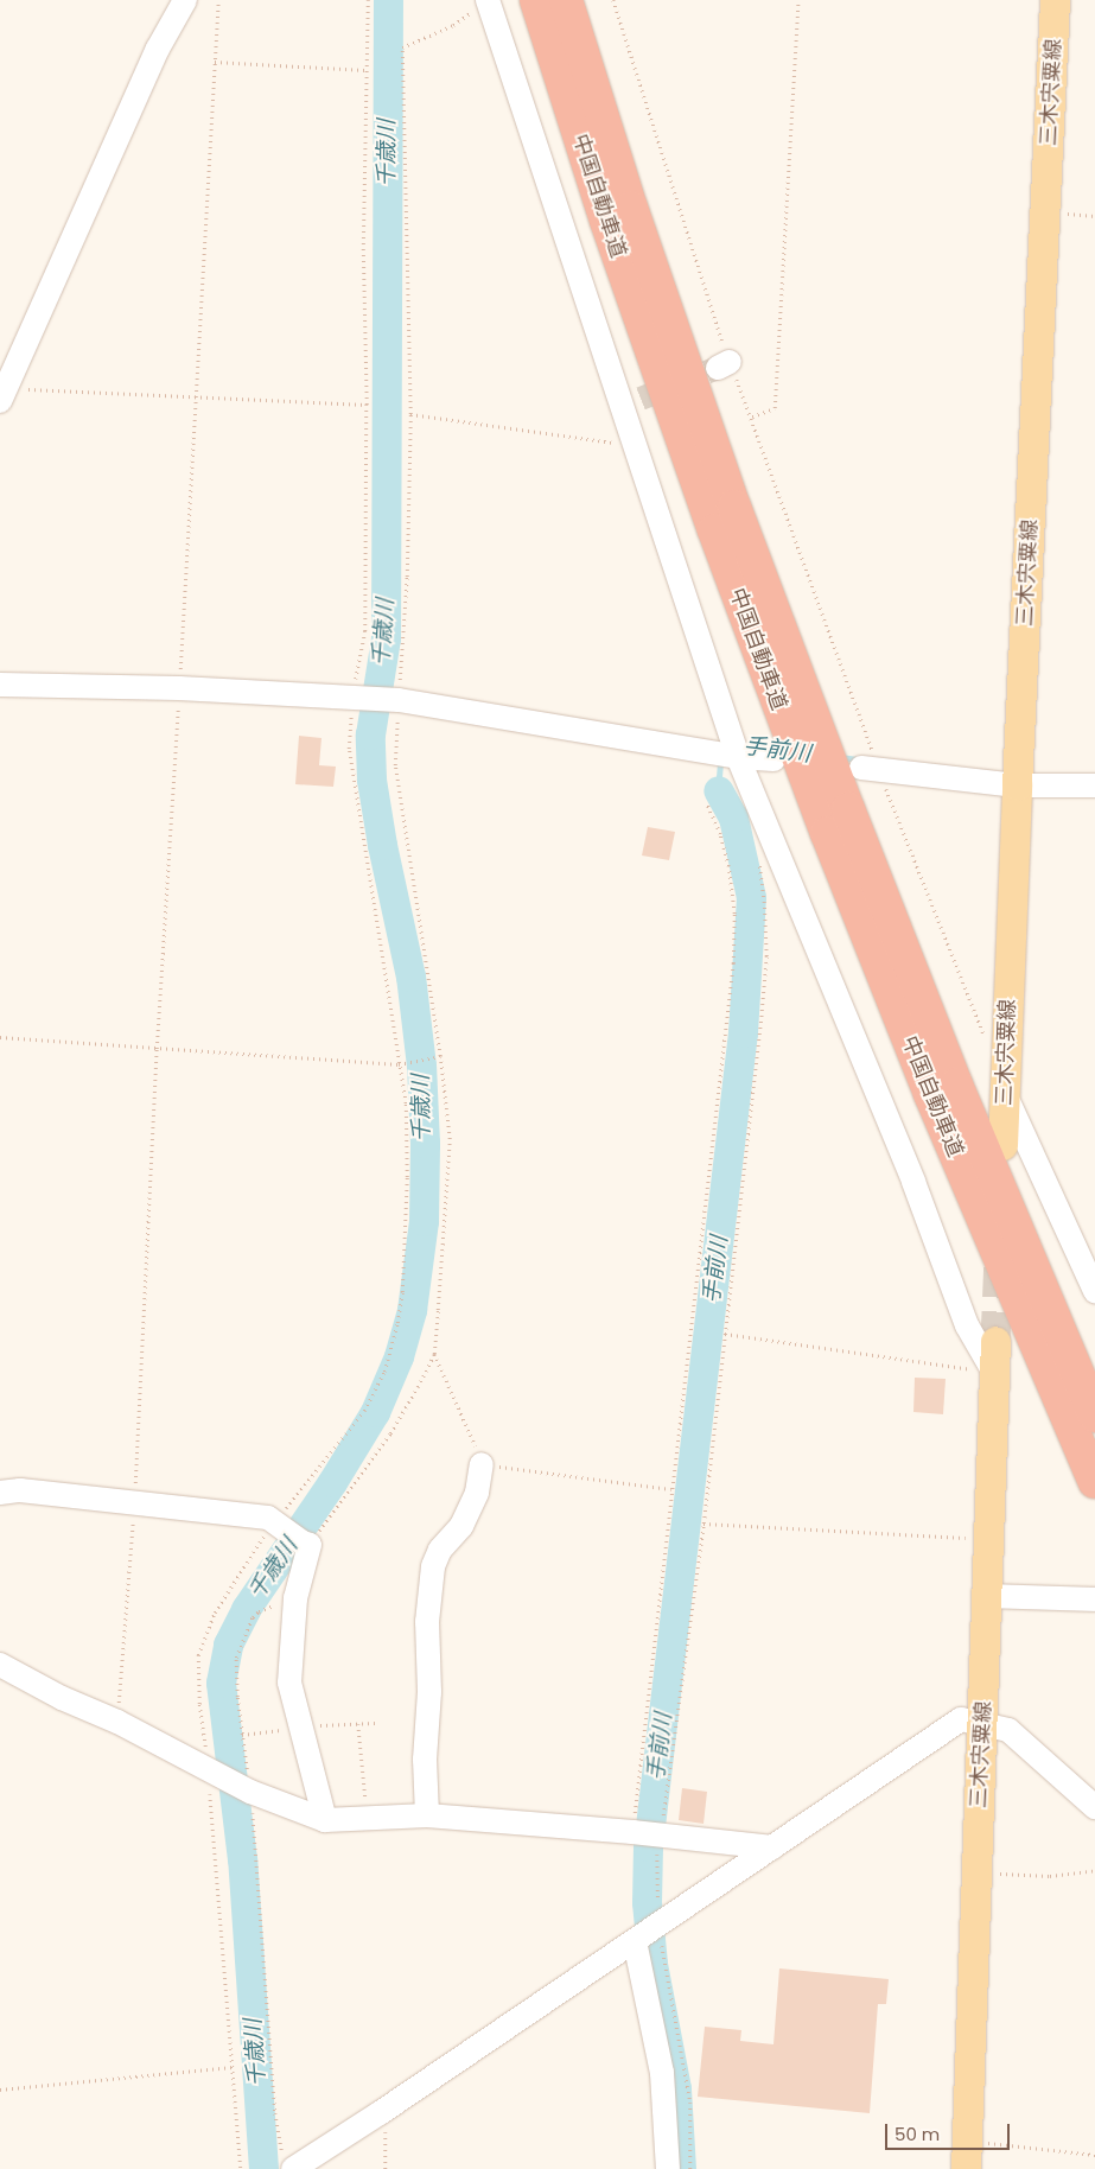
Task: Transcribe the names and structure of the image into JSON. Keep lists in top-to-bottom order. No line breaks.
{"streets":{"highway":["中国自動車道"],"main road":["三木宍粟線"]},"water":["千歳川","手前川"],"scale_bar":"50 m"}
